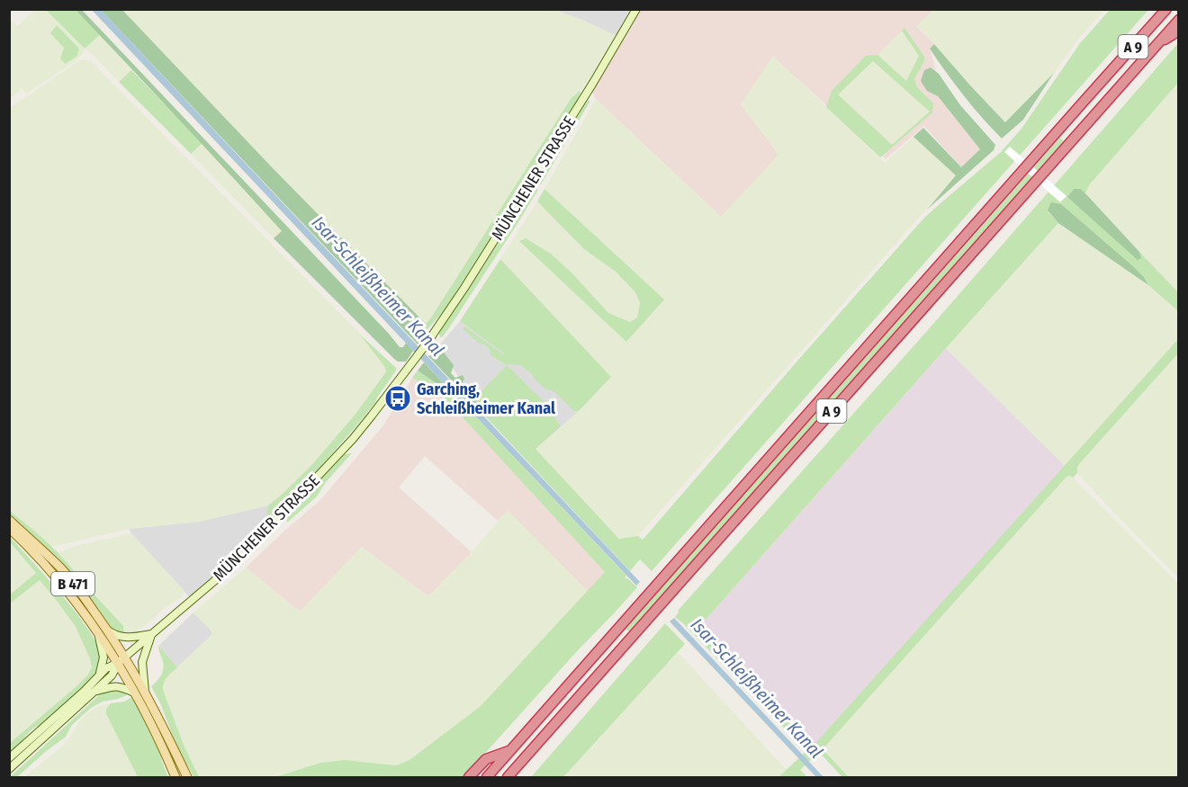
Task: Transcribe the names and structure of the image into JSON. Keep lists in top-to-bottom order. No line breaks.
{"streets":{"highway":["A 9"],"main road":["MÜNCHENER STRASSE","B 471"]},"crossings":[["MÜNCHENER STRASSE","B 471"]],"water":["Isar-Schleißheimer Kanal"],"places":{"bus stop":["Garching, Schleißheimer Kanal"]}}
